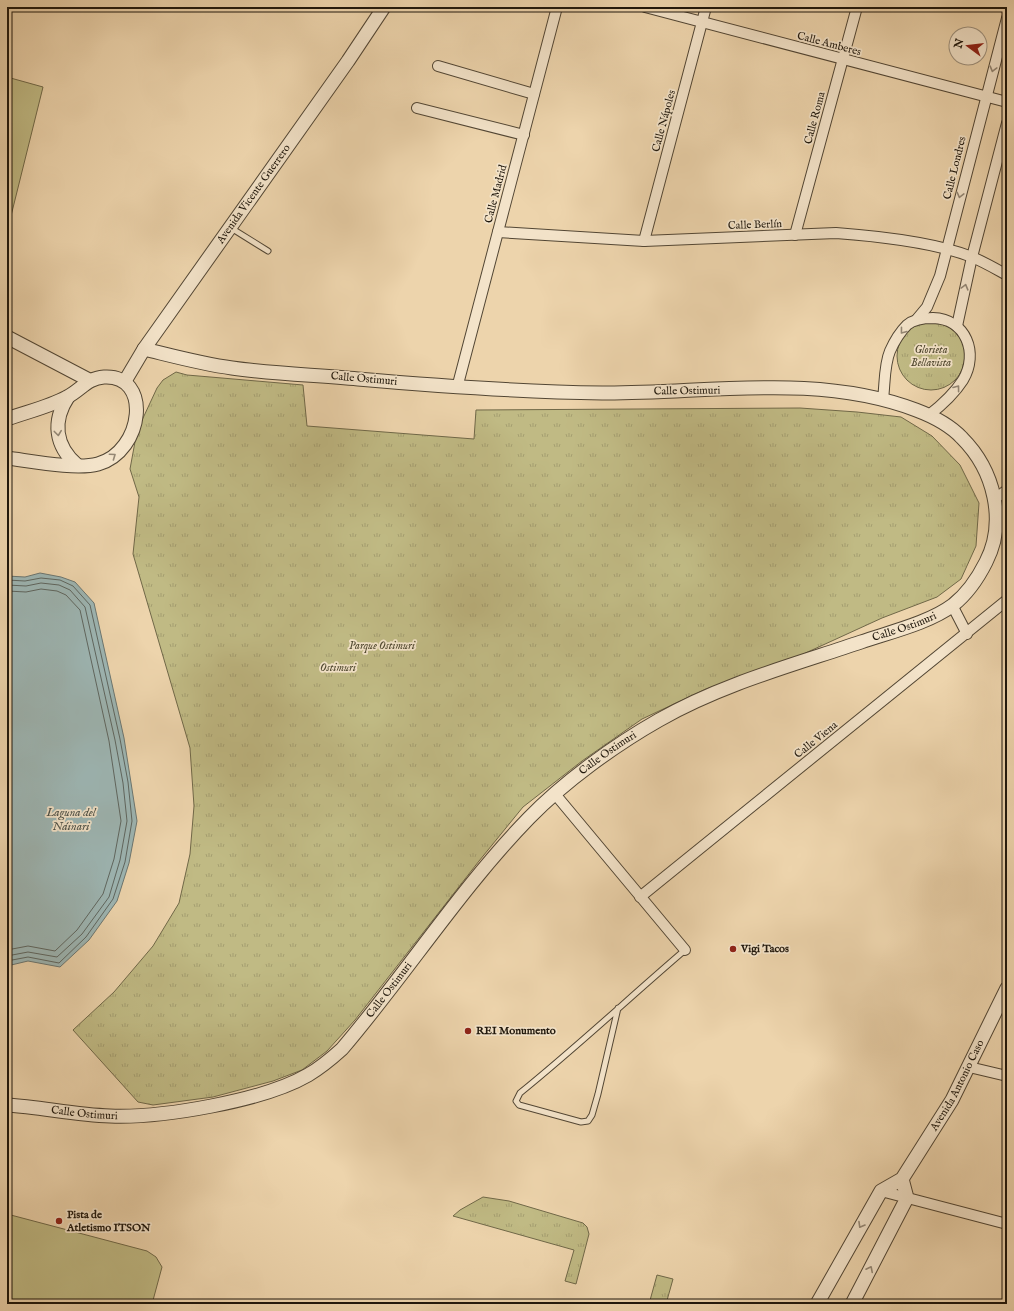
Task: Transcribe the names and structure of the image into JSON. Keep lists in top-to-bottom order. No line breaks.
{"streets":{"street":["Calle Amberes","Calle Roma","Calle Nápoles","Calle Londres","Avenida Vicente Guerrero","Calle Madrid","Calle Berlín","Calle Ostimuri","Calle Viena","Avenida Antonio Caso"]},"crossings":[["Calle Amberes","Calle Roma"],["Calle Amberes","Calle Nápoles"],["Calle Amberes","Calle Londres"],["Calle Roma","Calle Berlín"],["Calle Nápoles","Calle Berlín"],["Calle Londres","Calle Berlín"],["Calle Londres","Calle Ostimuri"],["Avenida Vicente Guerrero","Calle Ostimuri"],["Calle Madrid","Calle Berlín"],["Calle Madrid","Calle Ostimuri"]],"water":["Laguna del Náinari"],"parks":["Glorieta Bellavista","Parque Ostimuri","Ostimuri"],"places":["Vigi Tacos","REI Monumento","Pista de Atletismo ITSON"],"north":"left"}
